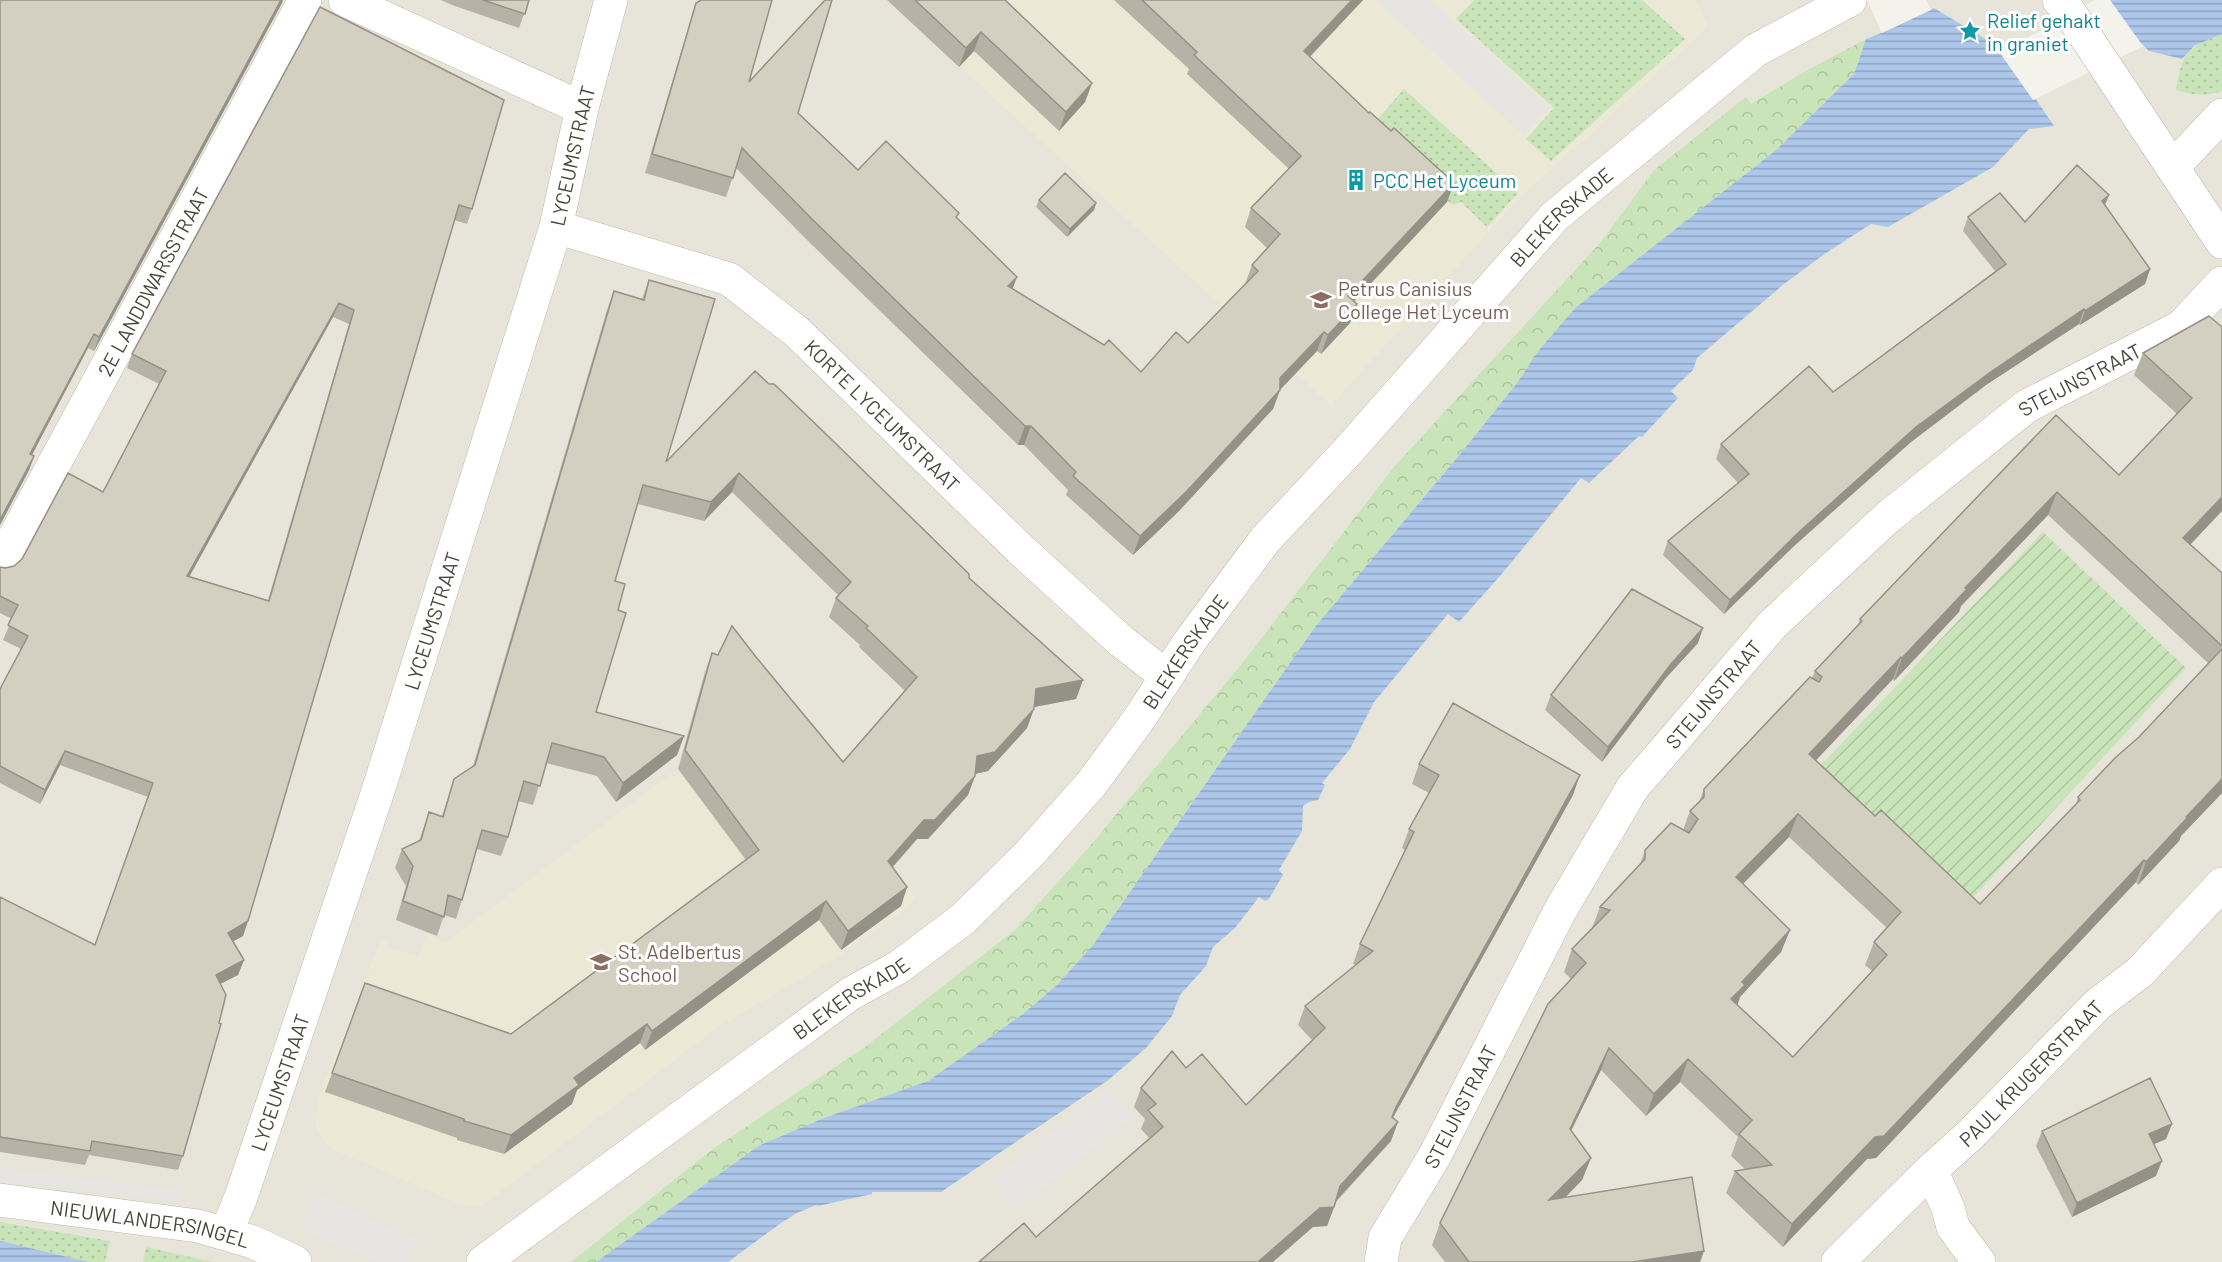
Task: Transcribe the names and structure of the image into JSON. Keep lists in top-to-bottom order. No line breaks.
{"streets":{"street":["LYCEUMSTRAAT","BLEKERSKADE","2E LANDDWARSSTRAAT","STEIJNSTRAAT","KORTE LYCEUMSTRAAT","PAUL KRUGERSTRAAT","NIEUWLANDERSINGEL"]},"crossings":[["LYCEUMSTRAAT","KORTE LYCEUMSTRAAT"],["LYCEUMSTRAAT","NIEUWLANDERSINGEL"],["BLEKERSKADE","KORTE LYCEUMSTRAAT"]],"places":{"place":["Relief gehakt in graniet"],"building":["PCC Het Lyceum"],"school or university":["Petrus Canisius College Het Lyceum","St. Adelbertus School"]}}
